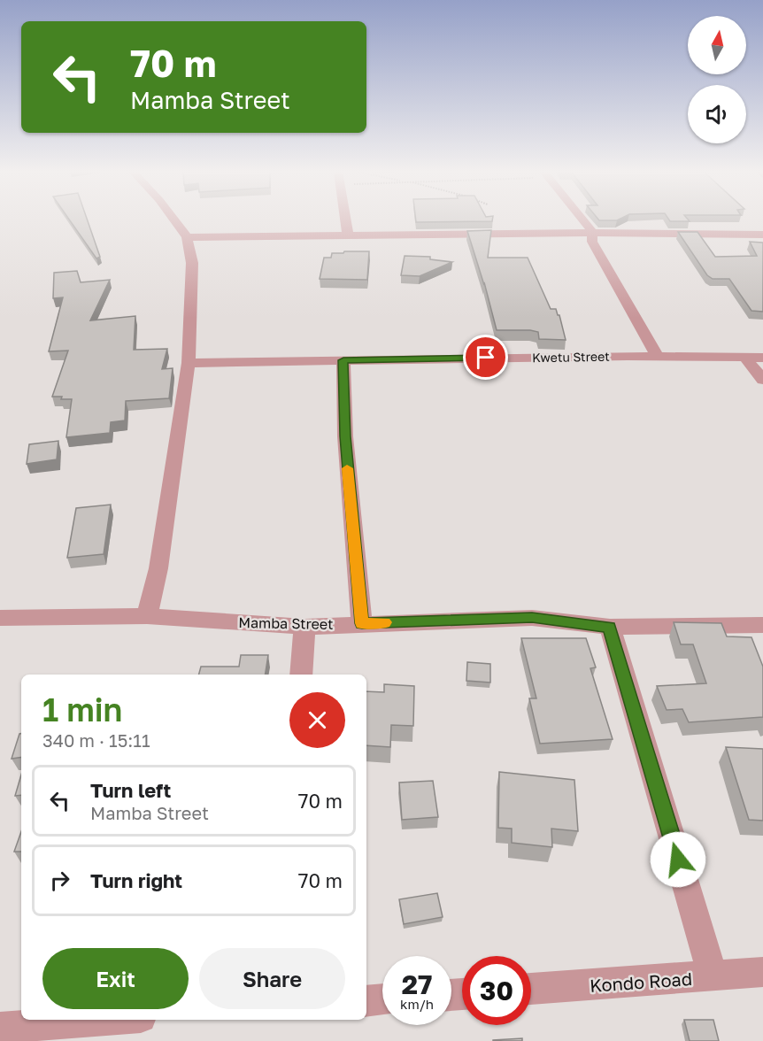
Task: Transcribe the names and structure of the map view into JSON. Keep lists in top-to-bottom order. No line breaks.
{"streets":{"street":["Kwetu Street","Mamba Street","Kondo Road"]},"north":"top","page":{"turn":["70 m","Mamba Street"],"heading":["1 min","340 m · 15:11"],"list":[{"name":"Turn left","note":"Mamba Street","value":"70 m"},{"name":"Turn right","value":"70 m"}],"buttons":["Exit","Share"],"speed":"27 km/h","limit":"30"}}
